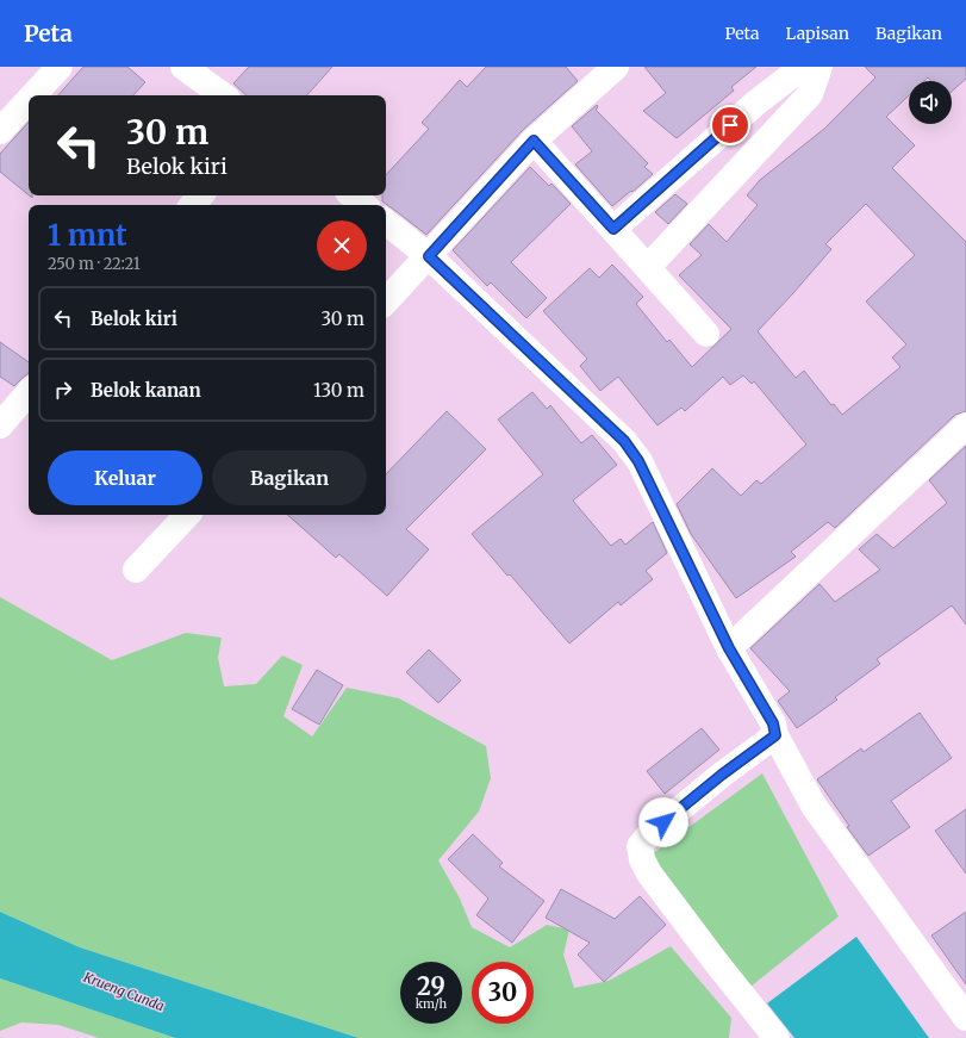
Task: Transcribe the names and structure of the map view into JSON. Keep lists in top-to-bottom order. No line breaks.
{"water":["Krueng Cunda"],"page":{"header":"Peta","nav":["Peta","Lapisan","Bagikan"],"turn":["30 m","Belok kiri"],"heading":["1 mnt","250 m · 22:21"],"list":[{"name":"Belok kiri","value":"30 m"},{"name":"Belok kanan","value":"130 m"}],"buttons":["Keluar","Bagikan"],"speed":"29 km/h","limit":"30"}}
